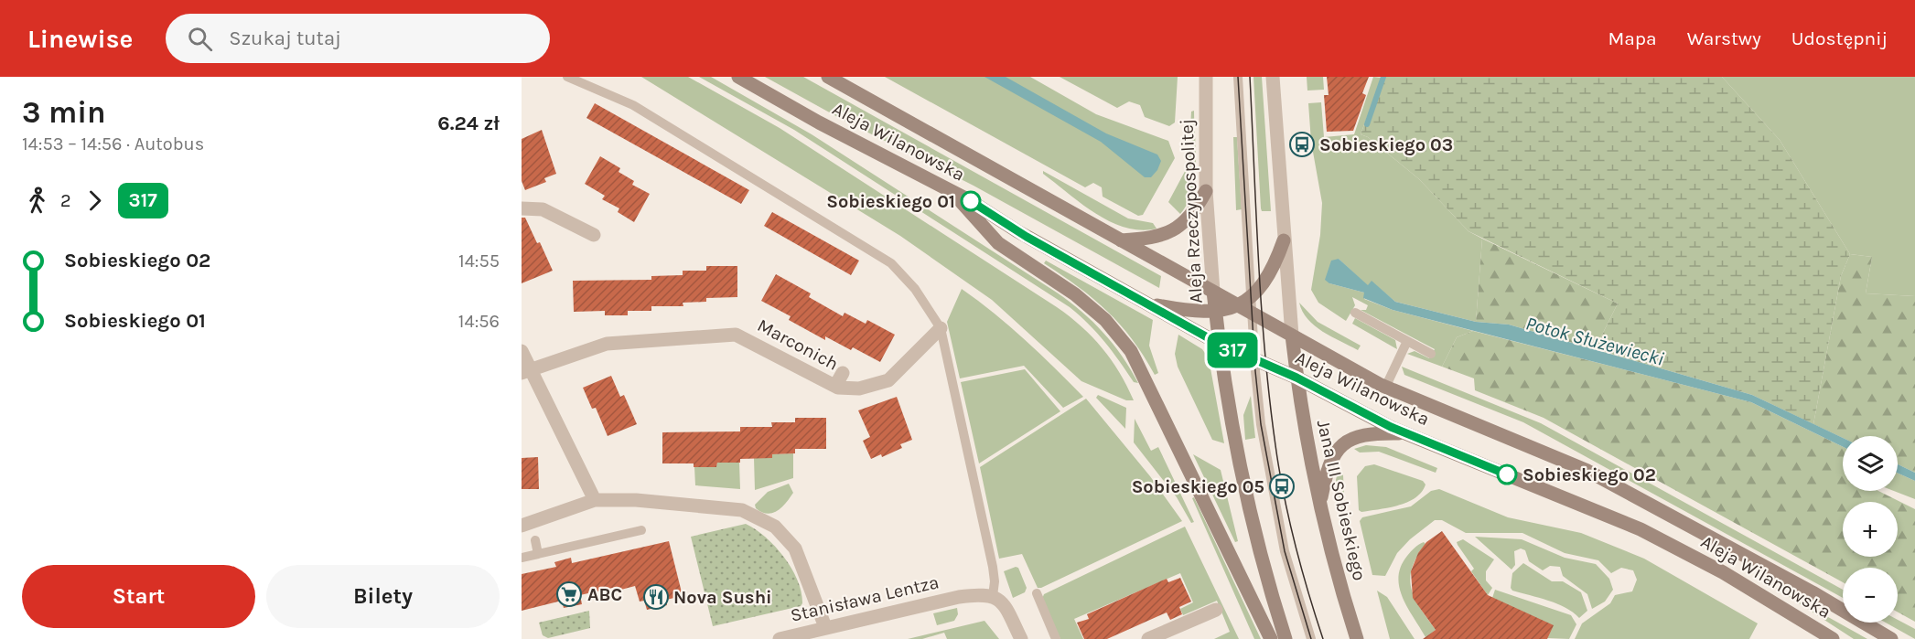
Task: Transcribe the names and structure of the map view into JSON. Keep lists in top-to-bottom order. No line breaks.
{"streets":{"main road":["Aleja Wilanowska","Aleja Rzeczypospolitej","Jana III Sobieskiego"],"street":["Marconich","Stanisława Lentza"]},"crossings":[["Aleja Wilanowska","Aleja Rzeczypospolitej"],["Aleja Wilanowska","Jana III Sobieskiego"]],"water":["Potok Służewiecki"],"places":{"bus stop":["Sobieskiego 03","Sobieskiego 05"],"other":["Sobieskiego 01","Sobieskiego 02"],"supermarket":["ABC"],"restaurant":["Nova Sushi"]},"lines":["bus line 317"],"page":{"header":"Linewise","search":"Szukaj tutaj","nav":["Mapa","Warstwy","Udostępnij"],"heading":["3 min","14:53 – 14:56 · Autobus","6.24 zł"],"on_map":"317","legs":["2","317"],"list":[{"name":"Sobieskiego 02","value":"14:55"},{"name":"Sobieskiego 01","value":"14:56"}],"map_buttons":["+","−"],"buttons":["Start","Bilety"]}}
